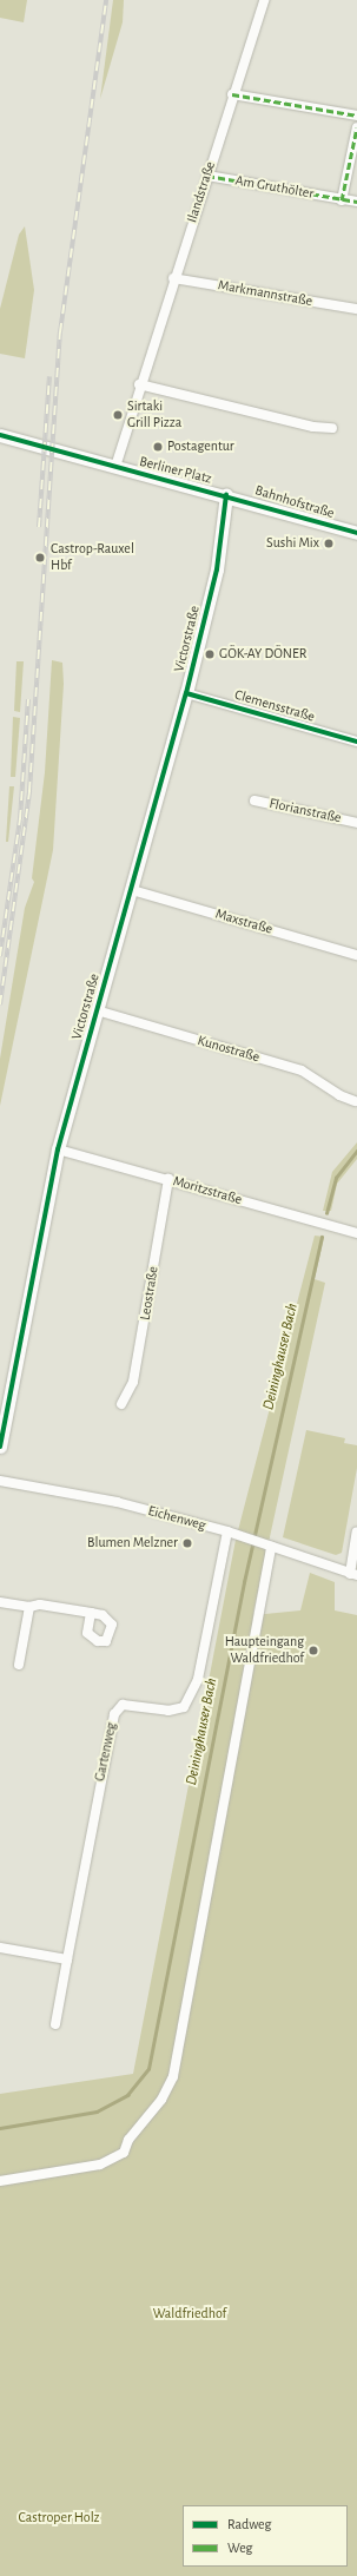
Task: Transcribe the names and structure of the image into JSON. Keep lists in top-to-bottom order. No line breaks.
{"streets":{"street":["Am Gruthölter","Ilandstraße","Markmannstraße","Berliner Platz","Bahnhofstraße","Victorstraße","Clemensstraße","Florianstraße","Maxstraße","Kunostraße","Moritzstraße","Leostraße","Eichenweg","Gartenweg"]},"crossings":[["Am Gruthölter","Ilandstraße"],["Ilandstraße","Markmannstraße"],["Ilandstraße","Berliner Platz"],["Berliner Platz","Bahnhofstraße"],["Berliner Platz","Victorstraße"],["Victorstraße","Clemensstraße"],["Victorstraße","Maxstraße"],["Victorstraße","Kunostraße"],["Victorstraße","Moritzstraße"],["Moritzstraße","Leostraße"],["Eichenweg","Gartenweg"]],"water":["Deininghauser Bach"],"parks":["Waldfriedhof","Castroper Holz"],"places":["Sirtaki Grill Pizza","Postagentur","Sushi Mix","Castrop-Rauxel Hbf","GÖK-AY DÖNER","Blumen Melzner","Haupteingang Waldfriedhof"],"legend":["Radweg","Weg"]}
